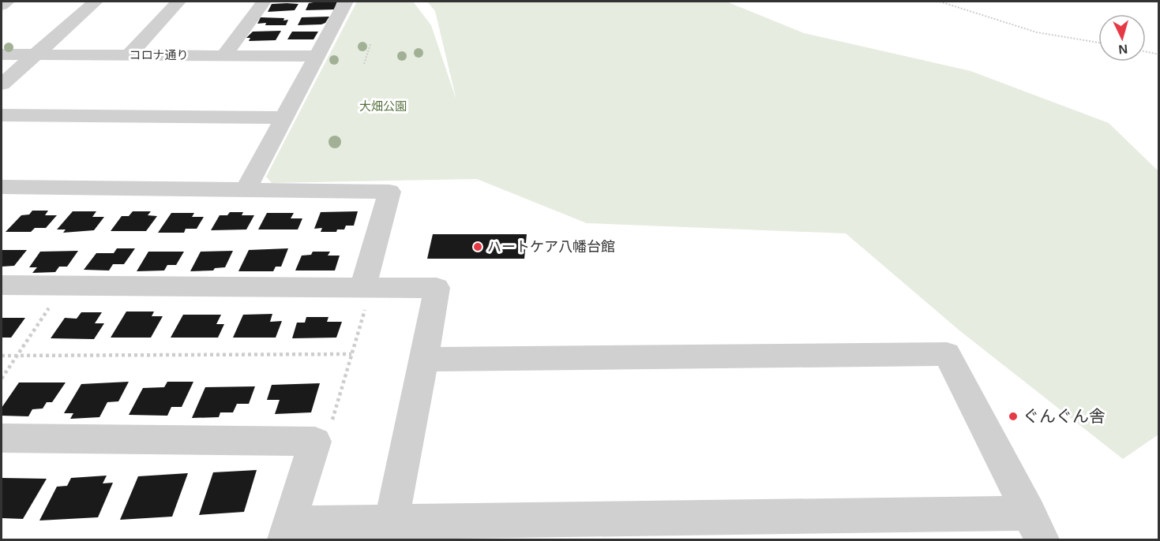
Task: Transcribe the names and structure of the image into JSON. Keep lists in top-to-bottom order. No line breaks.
{"streets":{"street":["コロナ通り"]},"parks":["大畑公園"],"places":["ハートケア八幡台館","ぐんぐん舎"],"north":"bottom"}
